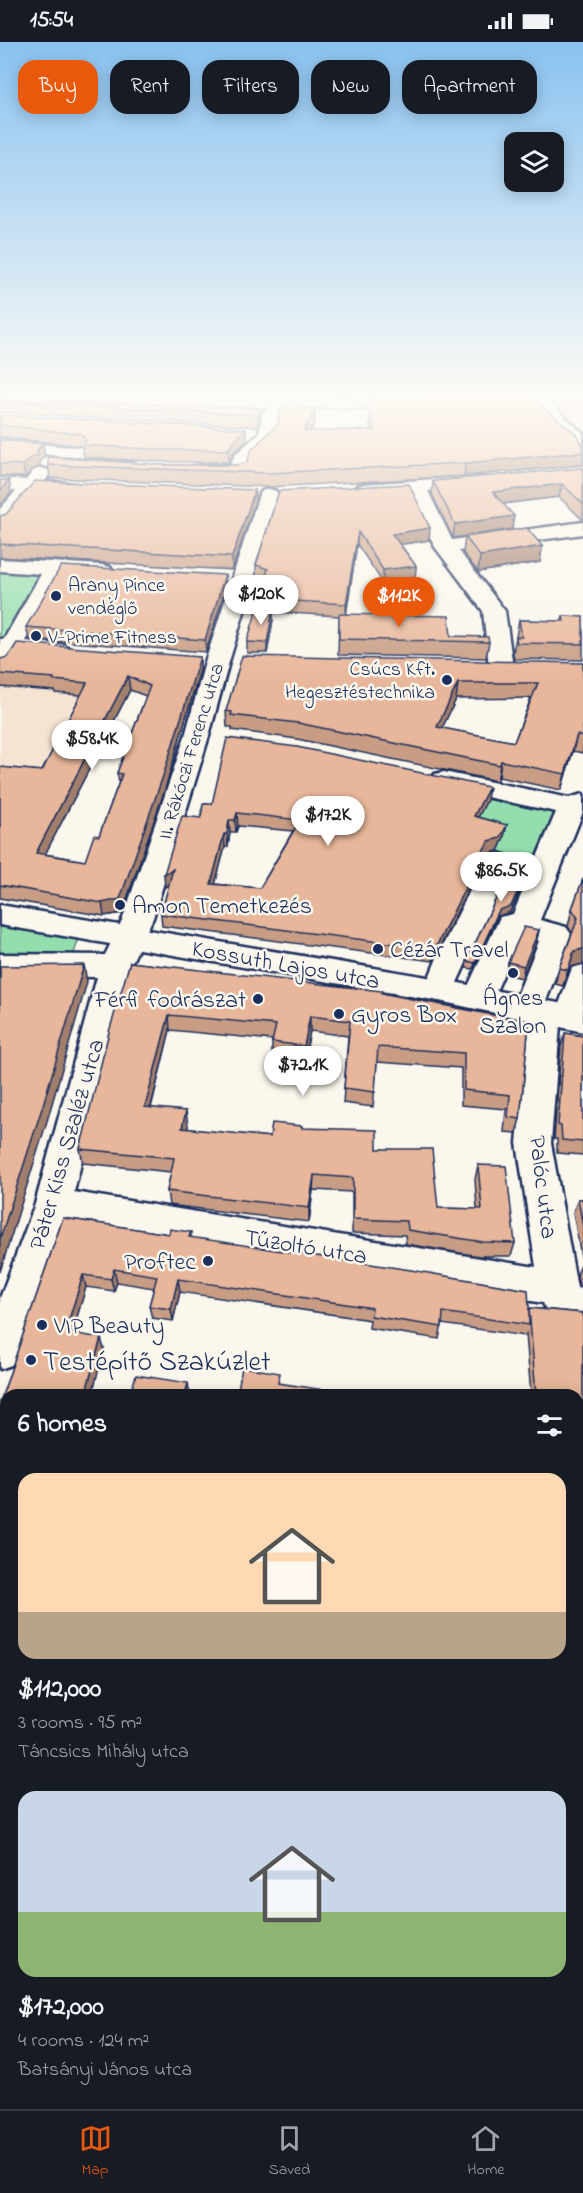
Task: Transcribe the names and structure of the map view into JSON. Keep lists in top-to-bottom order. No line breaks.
{"streets":{"street":["II. Rákóczi Ferenc utca","Kossuth Lajos utca","Páter Kiss Szaléz utca","Palóc utca","Tűzoltó utca"]},"crossings":[["II. Rákóczi Ferenc utca","Kossuth Lajos utca"],["II. Rákóczi Ferenc utca","Páter Kiss Szaléz utca"],["Kossuth Lajos utca","Páter Kiss Szaléz utca"],["Kossuth Lajos utca","Palóc utca"],["Páter Kiss Szaléz utca","Tűzoltó utca"],["Palóc utca","Tűzoltó utca"]],"places":["Arany Pince vendéglő","V-Prime Fitness","Csúcs Kft. Hegesztéstechnika","Amon Temetkezés","Cézár Travel","Ágnes Szalon","Férfi fodrászat","Gyros Box","Proftec","VIP Beauty","Testépítő Szakúzlet"],"page":{"status":"15:54","chip":["Buy","Rent","Filters","New","Apartment"],"price":["$120K","$112K","$58.4K","$172K","$86.5K","$72.1K"],"heading":"6 homes","list":[{"name":"$112,000","note":"3 rooms · 95 m² · Táncsics Mihály utca"},{"name":"$172,000","note":"4 rooms · 124 m² · Batsányi János utca"}],"tabs":["Map","Saved","Home"]}}
